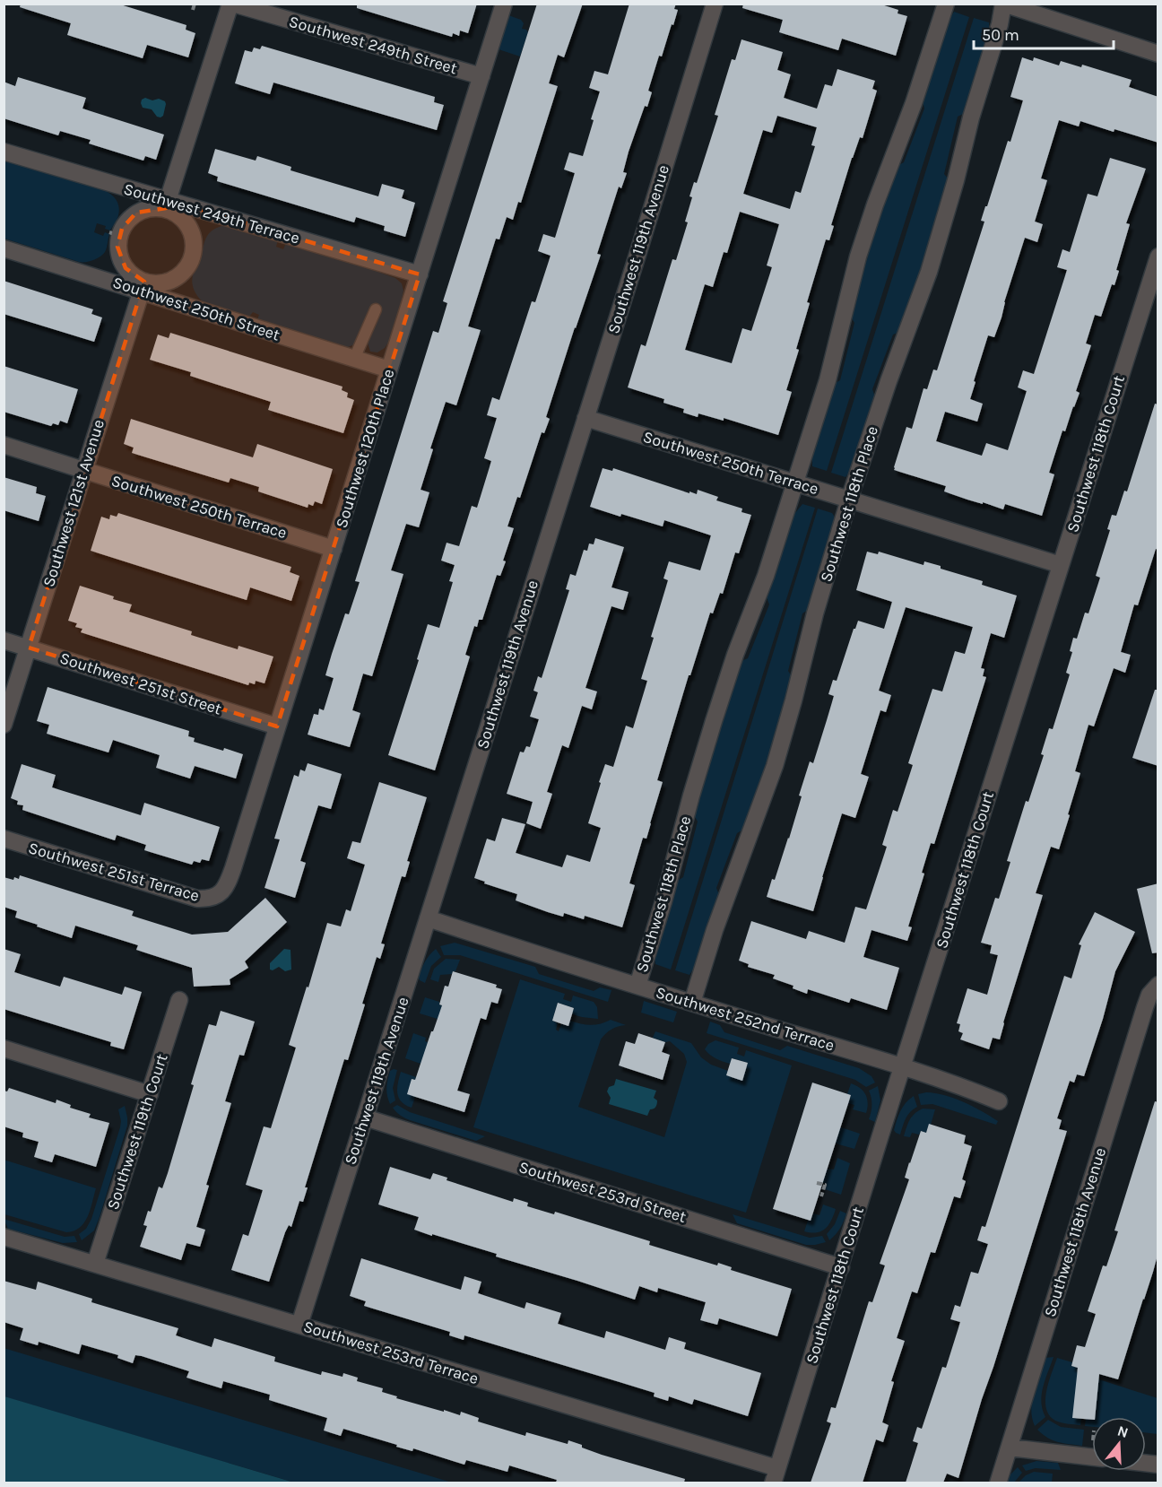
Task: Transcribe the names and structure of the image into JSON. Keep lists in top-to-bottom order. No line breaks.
{"streets":{"street":["Southwest 249th Street","Southwest 249th Terrace","Southwest 119th Avenue","Southwest 250th Street","Southwest 120th Place","Southwest 118th Court","Southwest 250th Terrace","Southwest 121st Avenue","Southwest 118th Place","Southwest 251st Street","Southwest 251st Terrace","Southwest 252nd Terrace","Southwest 119th Court","Southwest 253rd Street","Southwest 118th Avenue","Southwest 253rd Terrace"]},"crossings":[["Southwest 249th Street","Southwest 120th Place"],["Southwest 249th Terrace","Southwest 250th Street"],["Southwest 249th Terrace","Southwest 120th Place"],["Southwest 249th Terrace","Southwest 121st Avenue"],["Southwest 119th Avenue","Southwest 250th Terrace"],["Southwest 119th Avenue","Southwest 252nd Terrace"],["Southwest 119th Avenue","Southwest 253rd Street"],["Southwest 119th Avenue","Southwest 253rd Terrace"],["Southwest 250th Street","Southwest 120th Place"],["Southwest 250th Street","Southwest 121st Avenue"],["Southwest 120th Place","Southwest 250th Terrace"],["Southwest 120th Place","Southwest 251st Street"],["Southwest 120th Place","Southwest 251st Terrace"],["Southwest 118th Court","Southwest 250th Terrace"],["Southwest 118th Court","Southwest 252nd Terrace"],["Southwest 118th Court","Southwest 253rd Street"],["Southwest 118th Court","Southwest 253rd Terrace"],["Southwest 250th Terrace","Southwest 121st Avenue"],["Southwest 250th Terrace","Southwest 118th Place"],["Southwest 121st Avenue","Southwest 251st Street"],["Southwest 118th Place","Southwest 252nd Terrace"],["Southwest 119th Court","Southwest 253rd Terrace"]],"scale_bar":"50 m","north":"top"}
